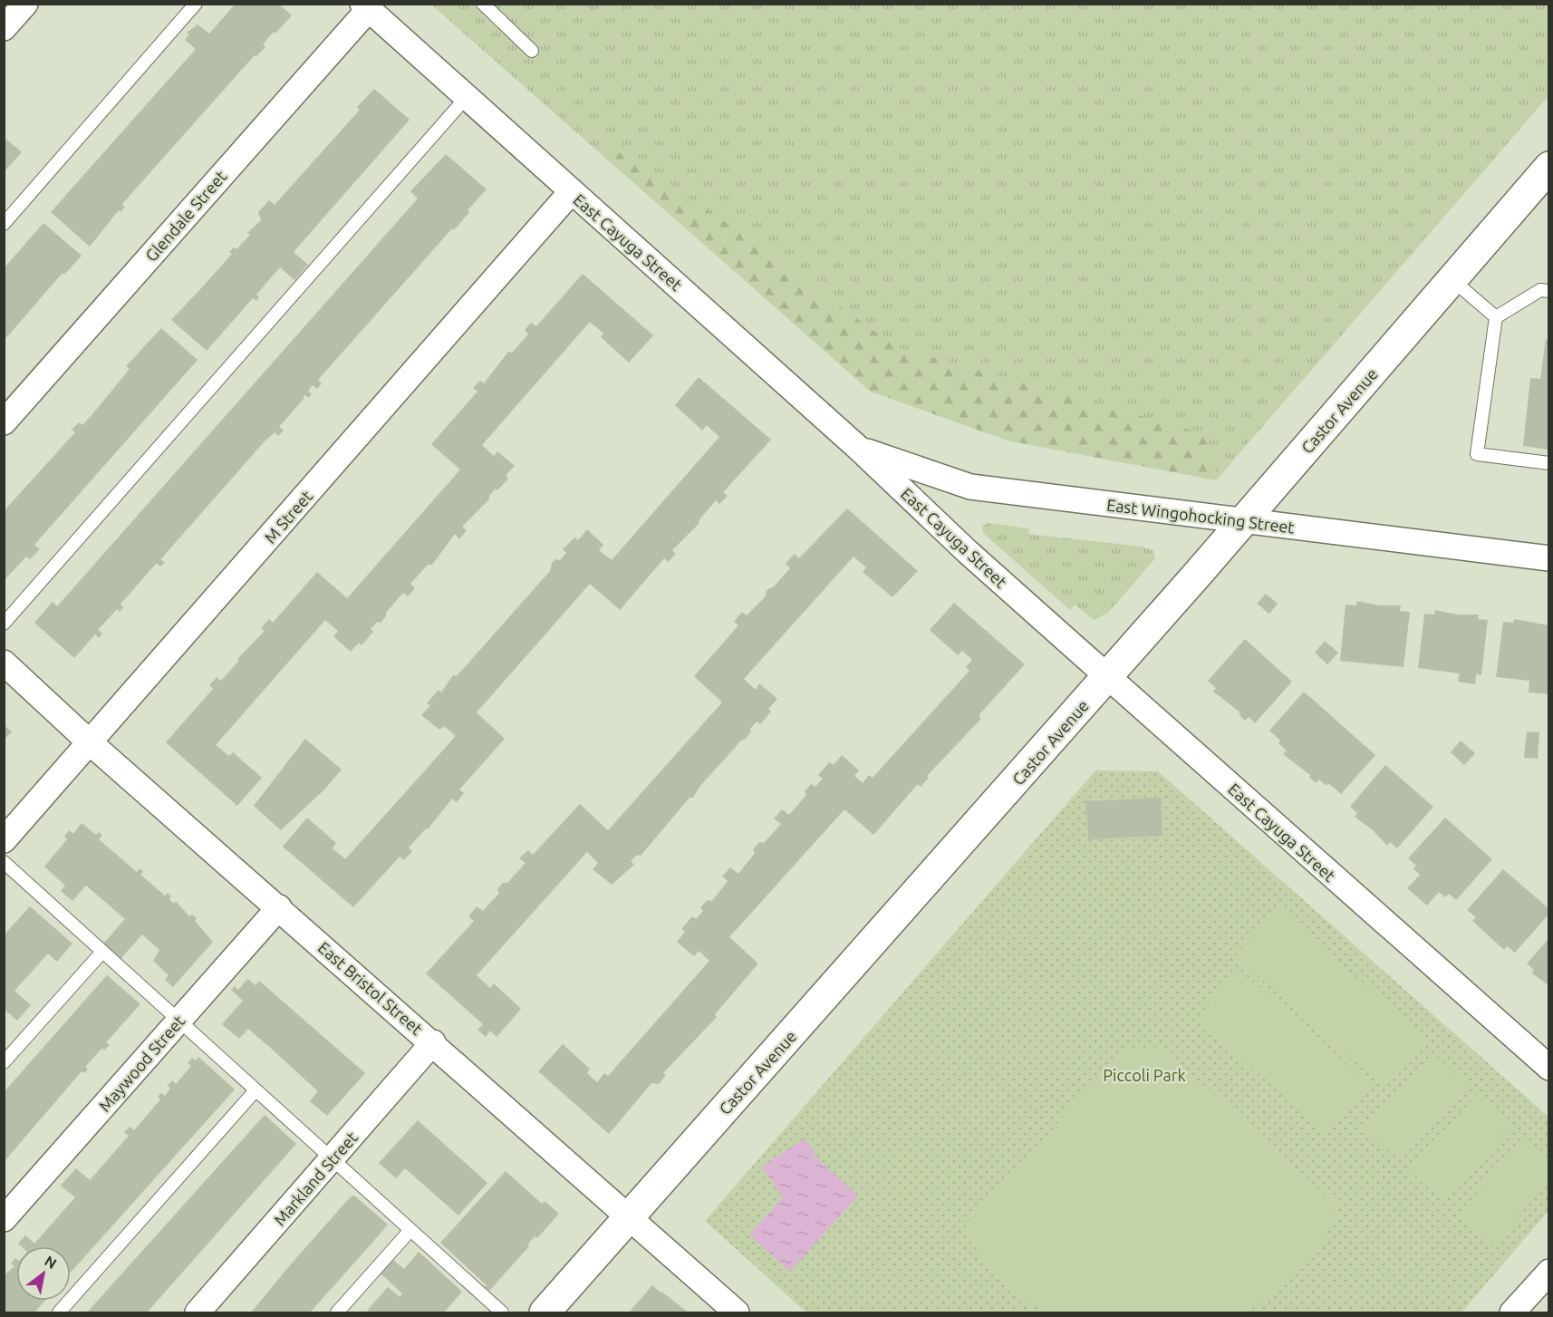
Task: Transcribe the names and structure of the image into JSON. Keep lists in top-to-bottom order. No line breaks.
{"streets":{"main road":["Castor Avenue"],"street":["Glendale Street","East Cayuga Street","East Wingohocking Street","M Street","East Bristol Street","Maywood Street","Markland Street"]},"crossings":[["Glendale Street","East Cayuga Street"],["East Cayuga Street","Castor Avenue"],["East Cayuga Street","East Wingohocking Street"],["East Cayuga Street","M Street"],["Castor Avenue","East Wingohocking Street"],["Castor Avenue","East Bristol Street"],["M Street","East Bristol Street"],["East Bristol Street","Maywood Street"],["East Bristol Street","Markland Street"]],"parks":["Piccoli Park"],"north":"top right"}
